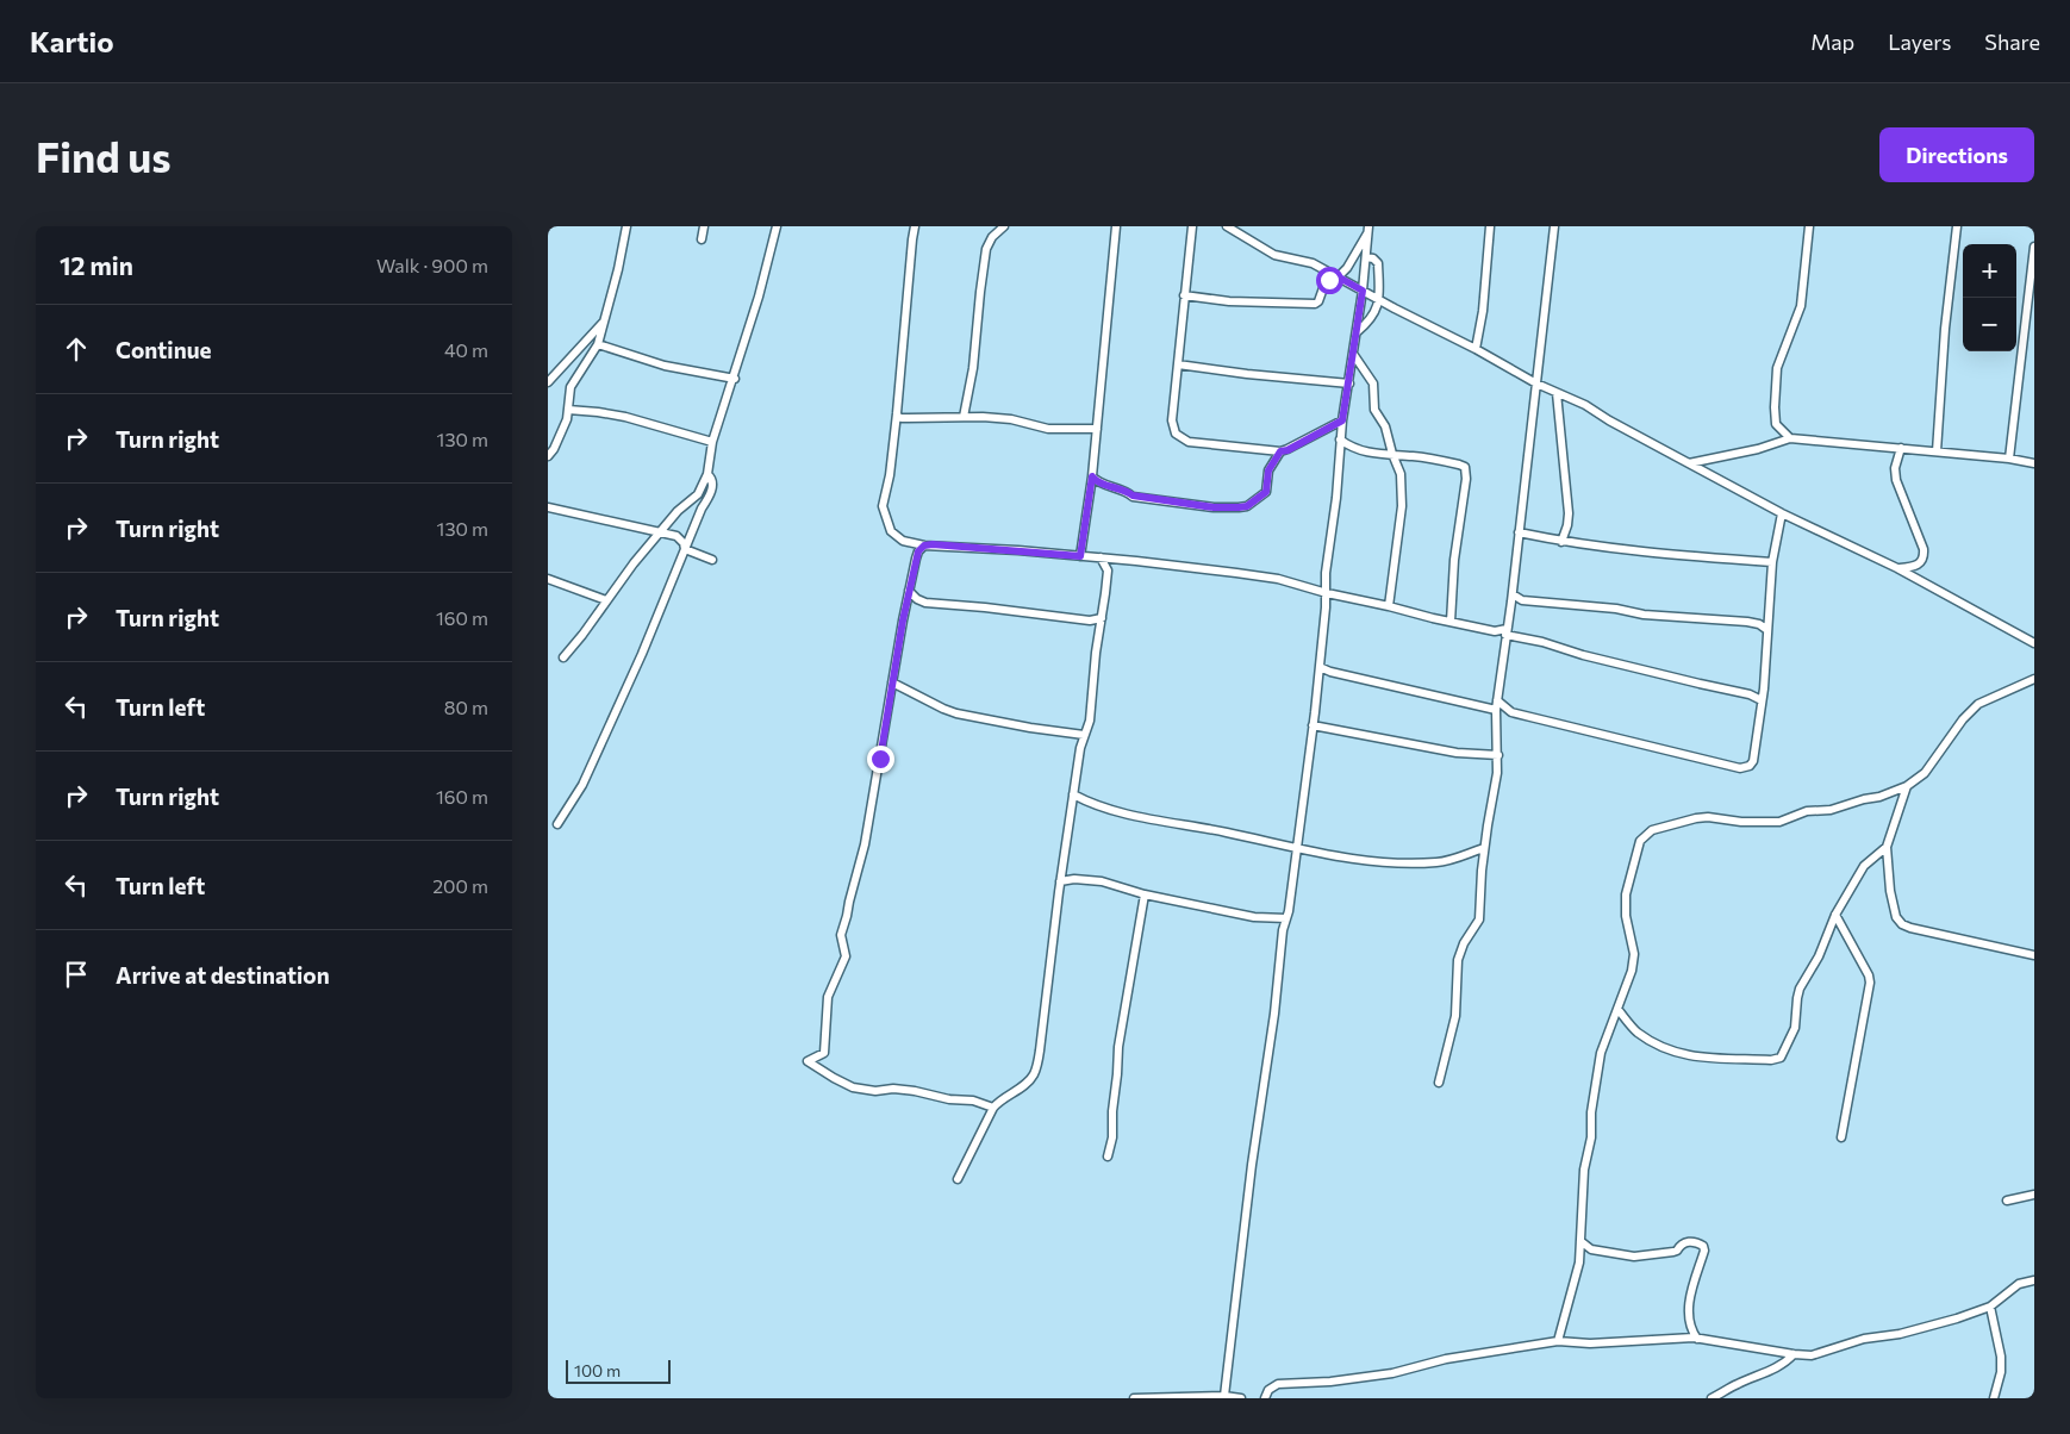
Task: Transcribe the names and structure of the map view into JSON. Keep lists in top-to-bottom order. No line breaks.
{"scale_bar":"100 m","page":{"header":"Kartio","nav":["Map","Layers","Share"],"buttons":"Directions","title":"Find us","heading":["12 min","Walk · 900 m"],"map_buttons":["+","−"],"list":[["Continue","40 m"],["Turn right","130 m"],["Turn right","130 m"],["Turn right","160 m"],["Turn left","80 m"],["Turn right","160 m"],["Turn left","200 m"],"Arrive at destination"],"scale":"100 m"}}
